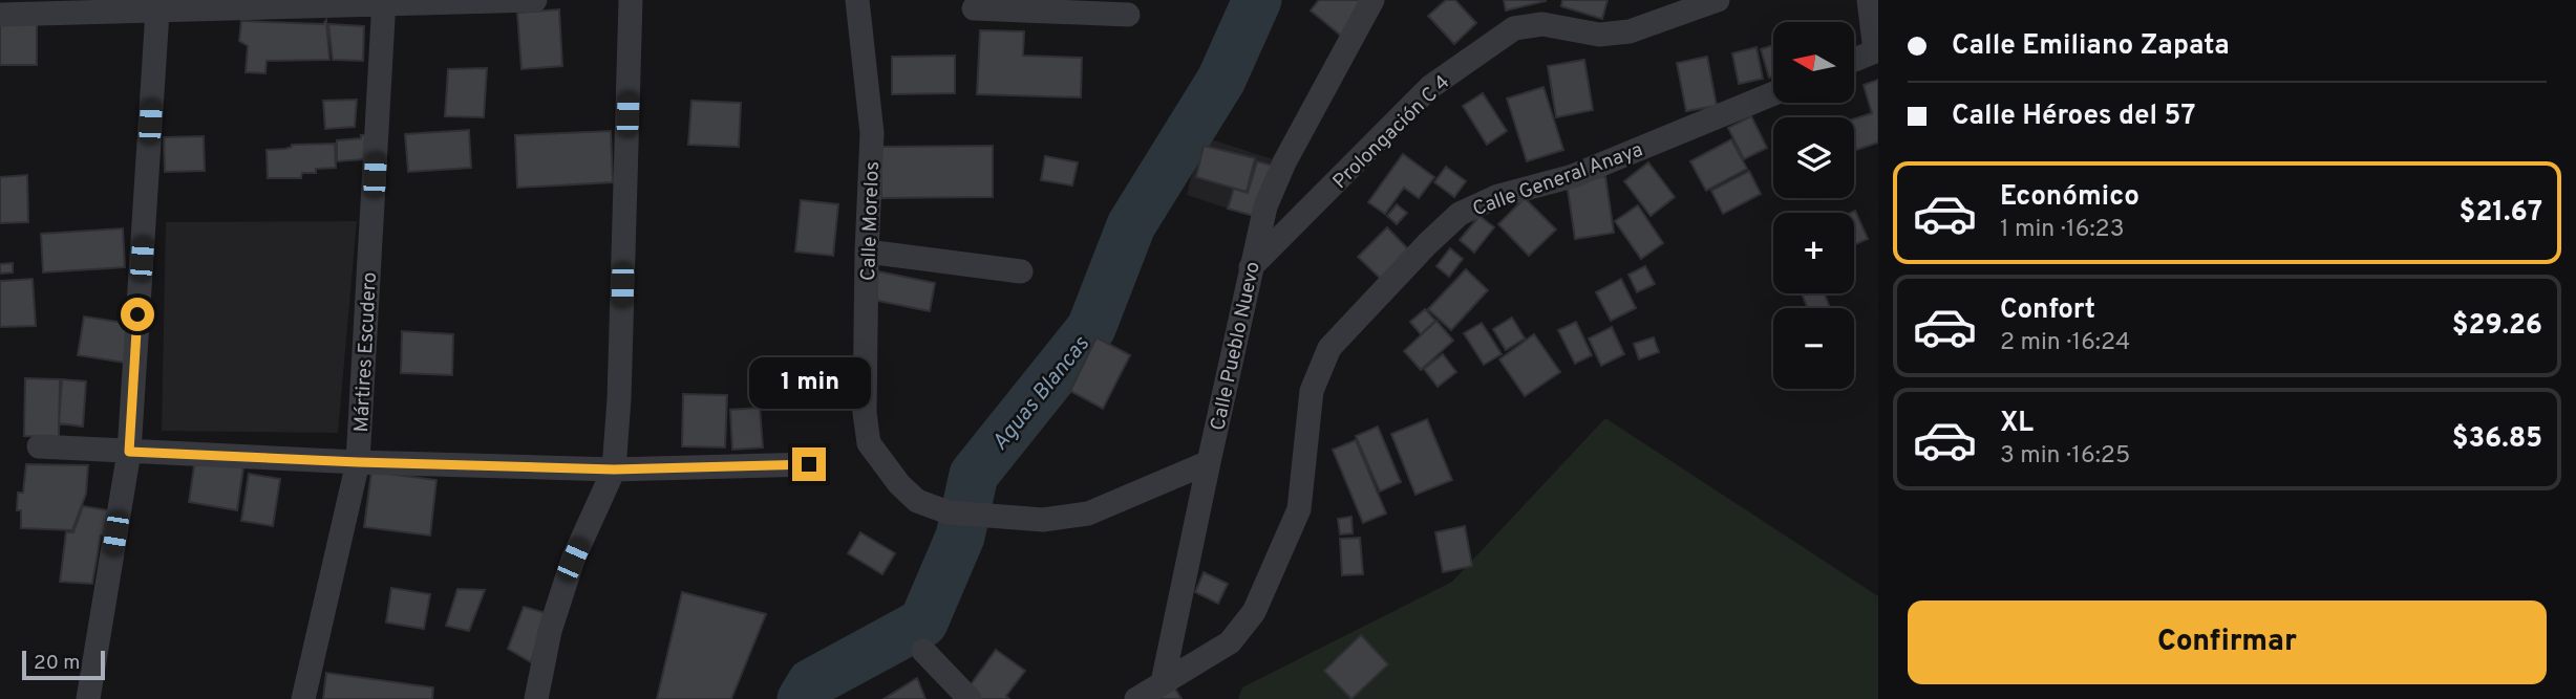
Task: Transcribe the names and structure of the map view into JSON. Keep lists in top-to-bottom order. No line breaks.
{"streets":{"street":["Prolongación C 4","Calle General Anaya","Calle Morelos","Calle Pueblo Nuevo","Mártires Escudero"]},"crossings":[["Prolongación C 4","Calle Pueblo Nuevo"],["Calle General Anaya","Calle Pueblo Nuevo"],["Calle Morelos","Calle Pueblo Nuevo"]],"water":["Aguas Blancas"],"scale_bar":"20 m","north":"left","page":{"banner":["Calle Emiliano Zapata","Calle Héroes del 57"],"map_buttons":["+","−"],"list":[{"name":"Económico","note":"1 min · 16:23","value":"$21.67"},{"name":"Confort","note":"2 min · 16:24","value":"$29.26"},{"name":"XL","note":"3 min · 16:25","value":"$36.85"}],"bubble":"1 min","buttons":"Confirmar","scale":"20 m"}}
